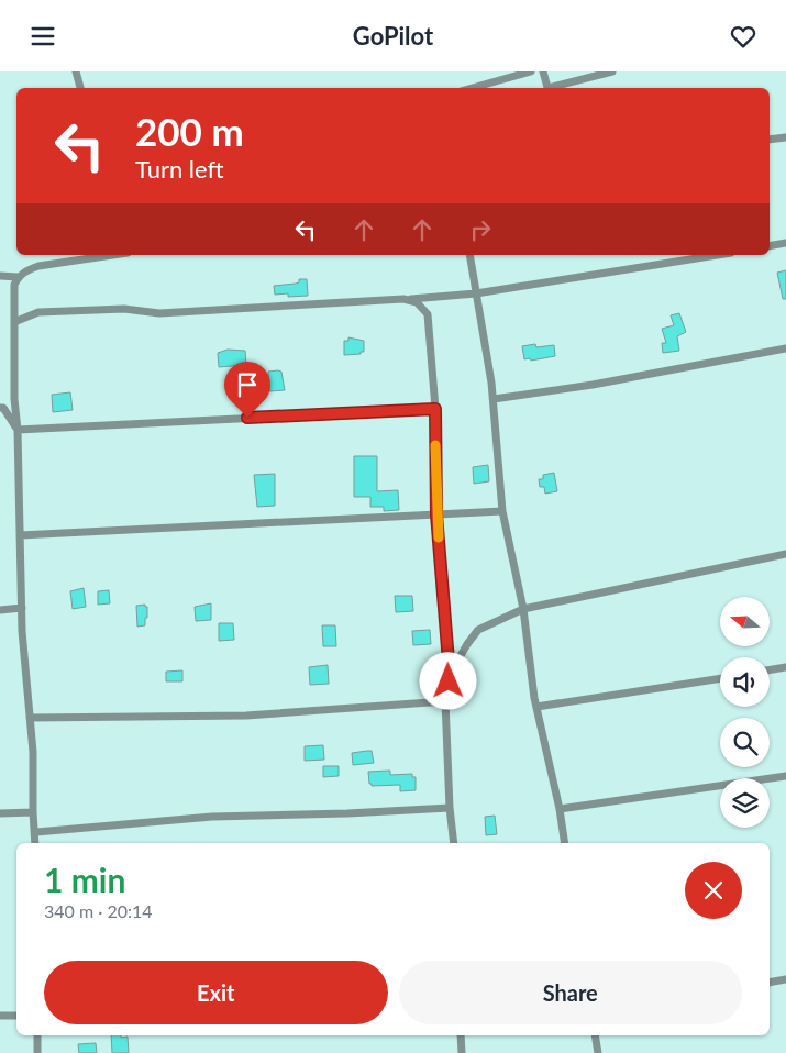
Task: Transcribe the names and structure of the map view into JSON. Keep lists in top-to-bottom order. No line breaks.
{"north":"left","page":{"header":"GoPilot","turn":["200 m","Turn left"],"heading":["1 min","340 m · 20:14"],"buttons":["Exit","Share"]}}
